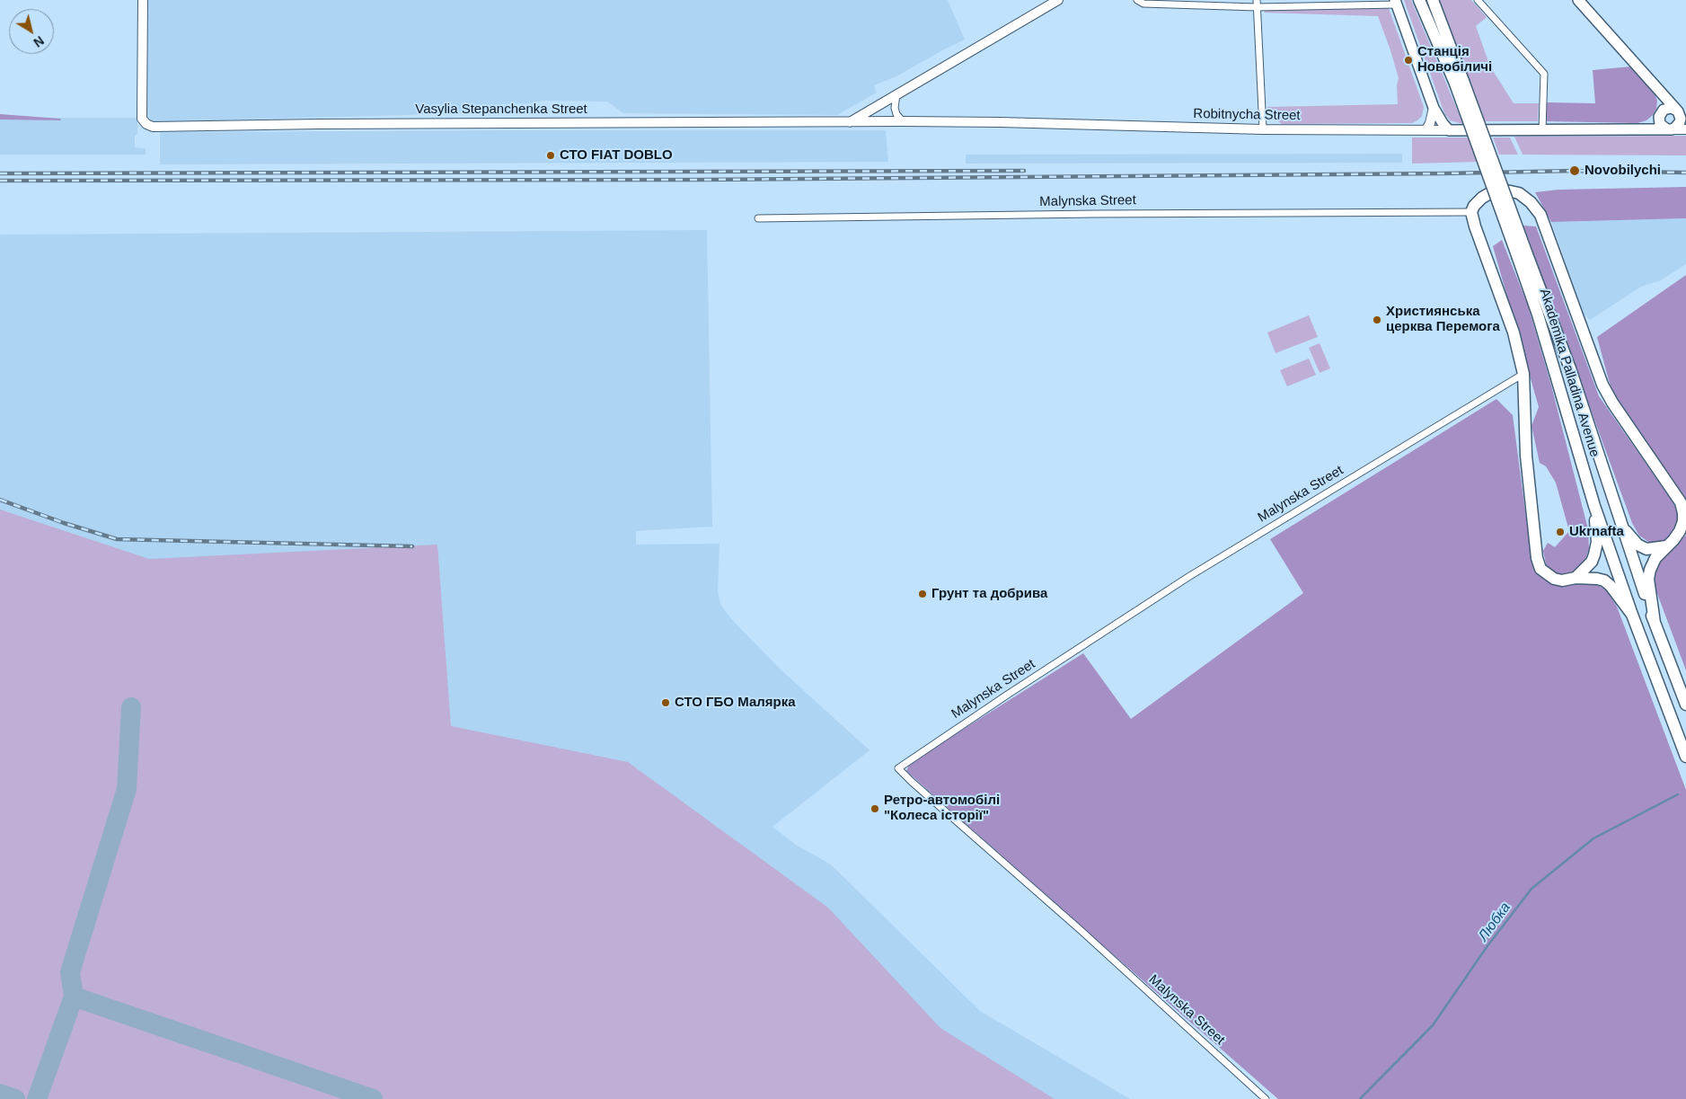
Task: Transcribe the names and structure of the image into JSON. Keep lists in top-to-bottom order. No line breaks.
{"streets":{"highway":["Akademika Palladina Avenue"],"main road":["Robitnycha Street"],"street":["Vasylia Stepanchenka Street","Malynska Street"]},"crossings":[["Vasylia Stepanchenka Street","Robitnycha Street"]],"water":["Любка"],"places":["Станція Новобіличі","СТО FIAT DOBLO","Novobilychi","Християнська церква Перемога","Ukrnafta","Грунт та добрива","СТО ГБО Малярка","Ретро-автомобілі \"Колеса історії\""],"north":"bottom right"}
